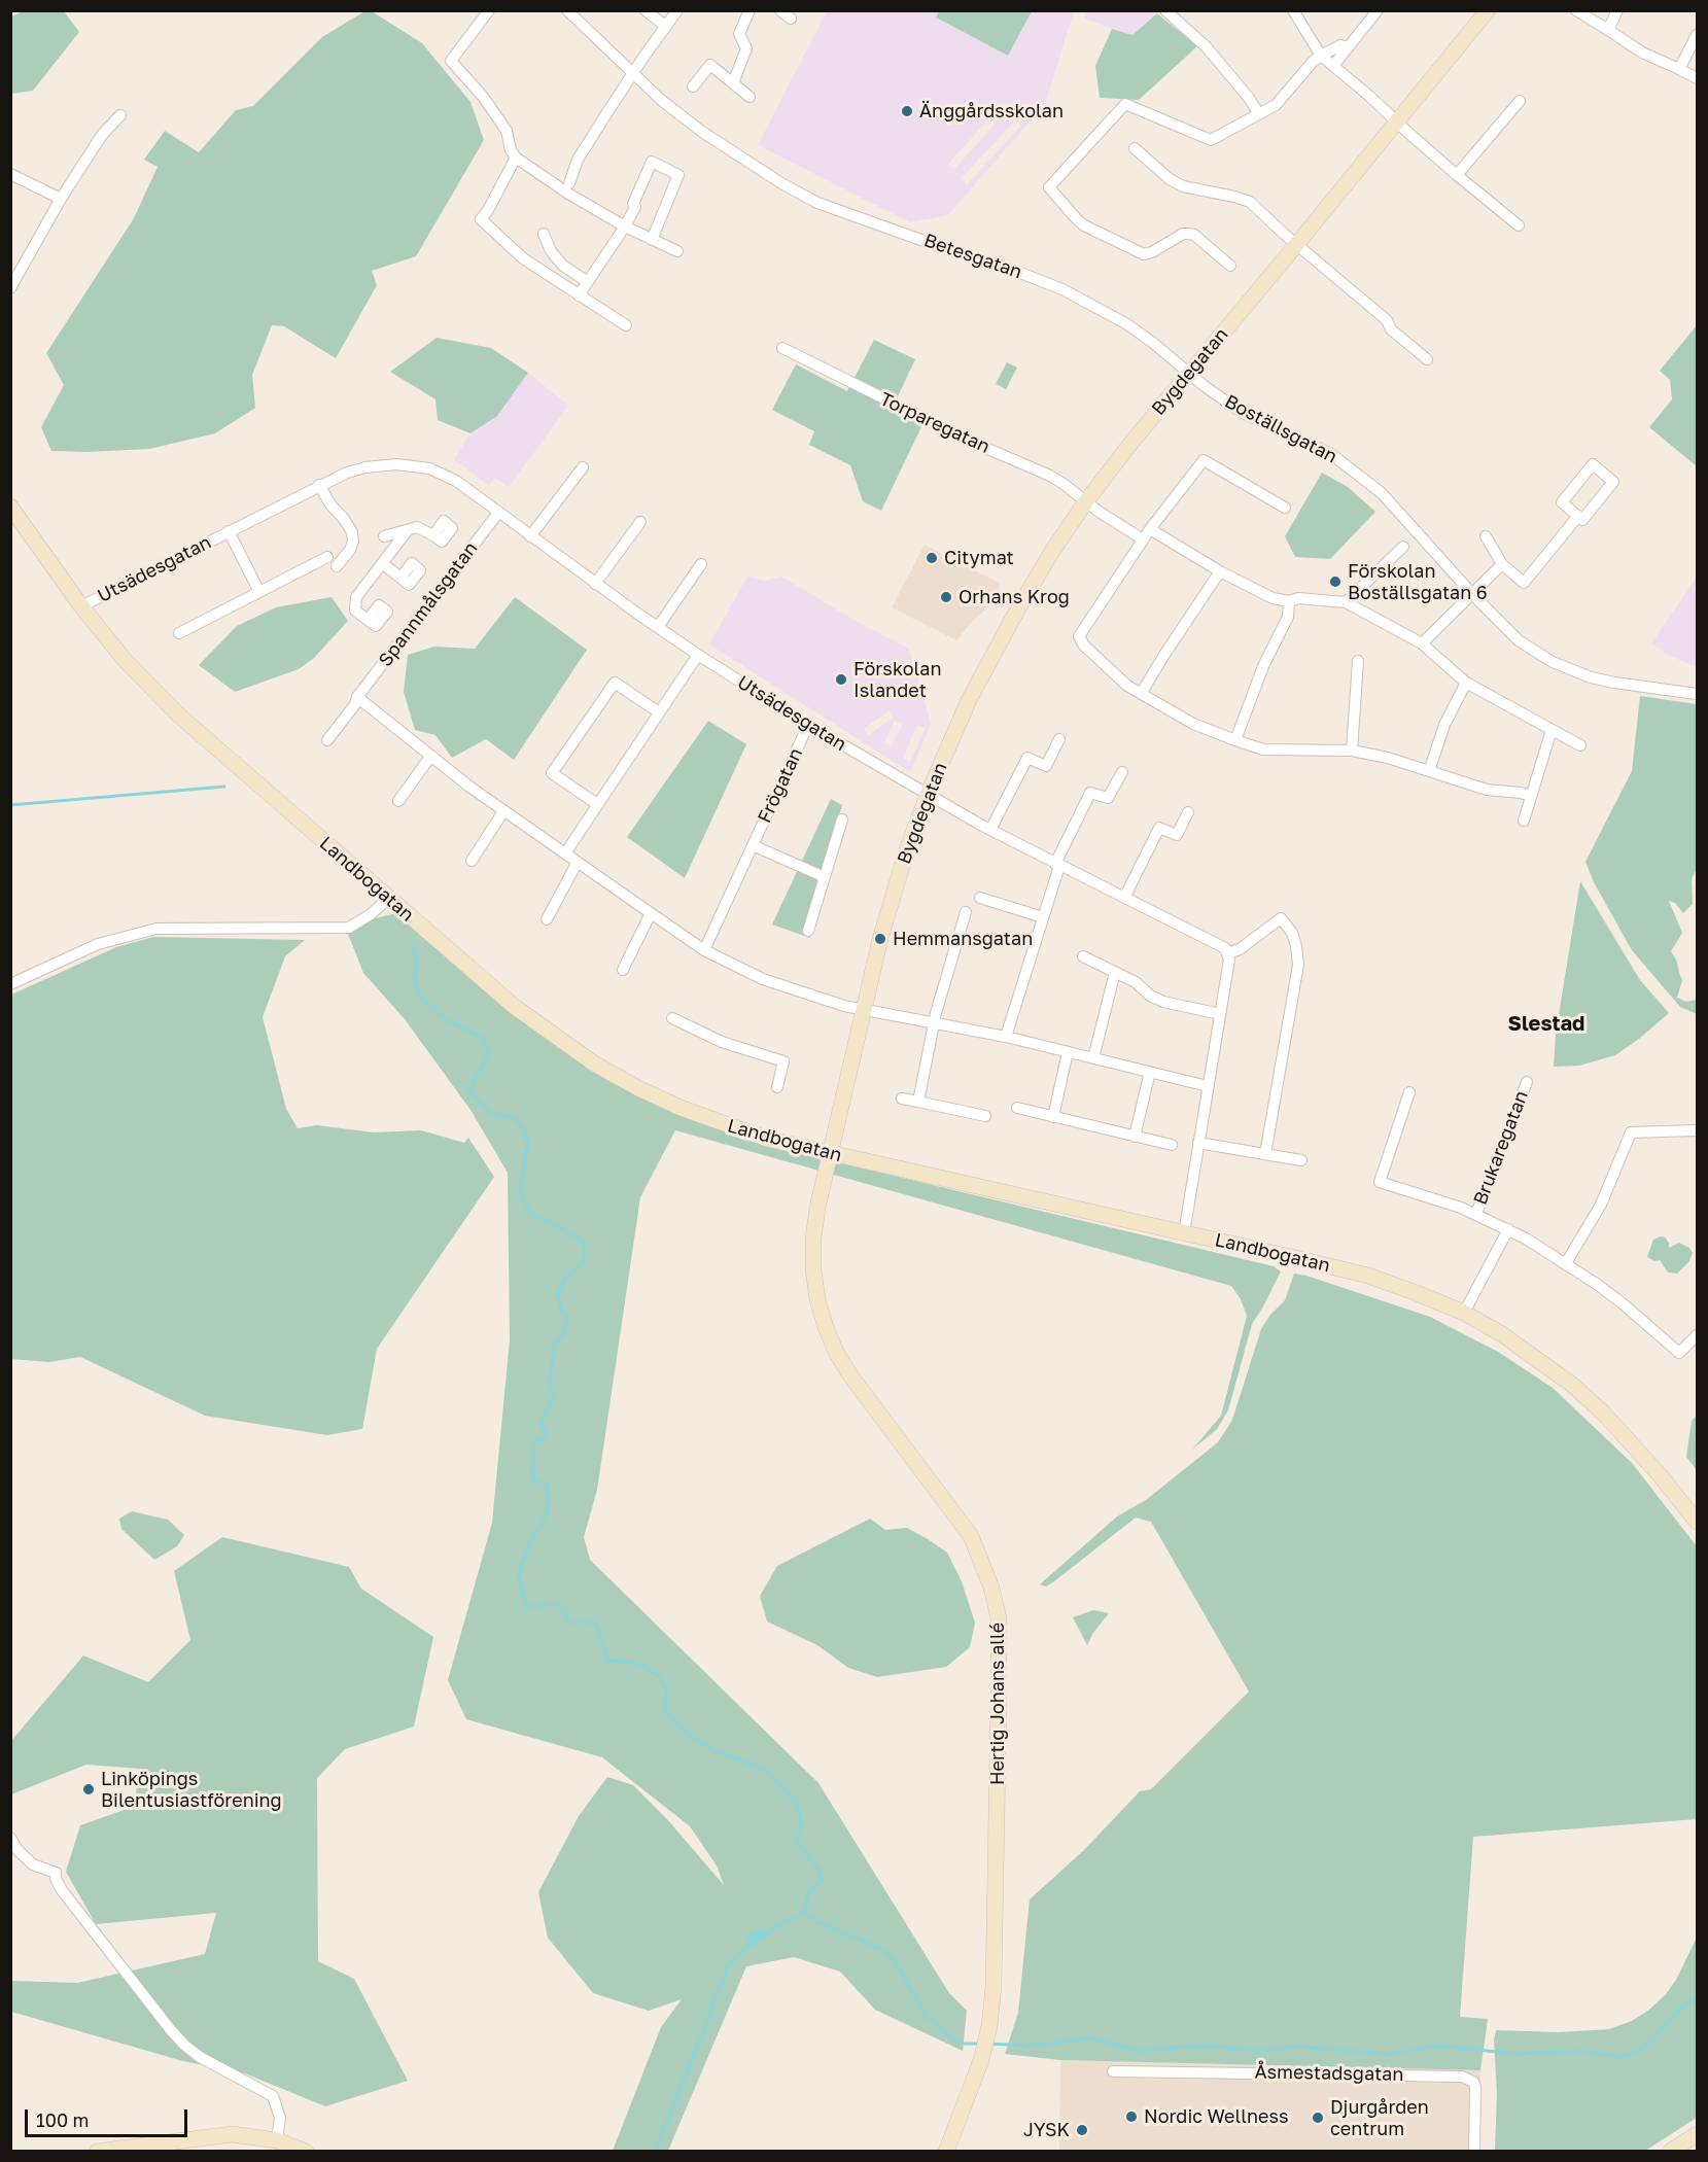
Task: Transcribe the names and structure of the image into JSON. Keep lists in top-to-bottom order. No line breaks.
{"streets":{"street":["Betesgatan","Bygdegatan","Torparegatan","Boställsgatan","Utsädesgatan","Spannmålsgatan","Frögatan","Landbogatan","Brukaregatan","Hertig Johans allé","Åsmestadsgatan"]},"crossings":[["Betesgatan","Bygdegatan"],["Betesgatan","Boställsgatan"],["Bygdegatan","Torparegatan"],["Bygdegatan","Boställsgatan"],["Bygdegatan","Utsädesgatan"],["Bygdegatan","Landbogatan"],["Bygdegatan","Hertig Johans allé"],["Utsädesgatan","Spannmålsgatan"],["Utsädesgatan","Frögatan"],["Utsädesgatan","Landbogatan"],["Landbogatan","Hertig Johans allé"]],"districts":["Slestad"],"places":["Änggårdsskolan","Citymat","Förskolan Boställsgatan 6","Orhans Krog","Förskolan Islandet","Hemmansgatan","Linköpings Bilentusiastförening","Nordic Wellness","Djurgården centrum","JYSK"],"scale_bar":"100 m"}
